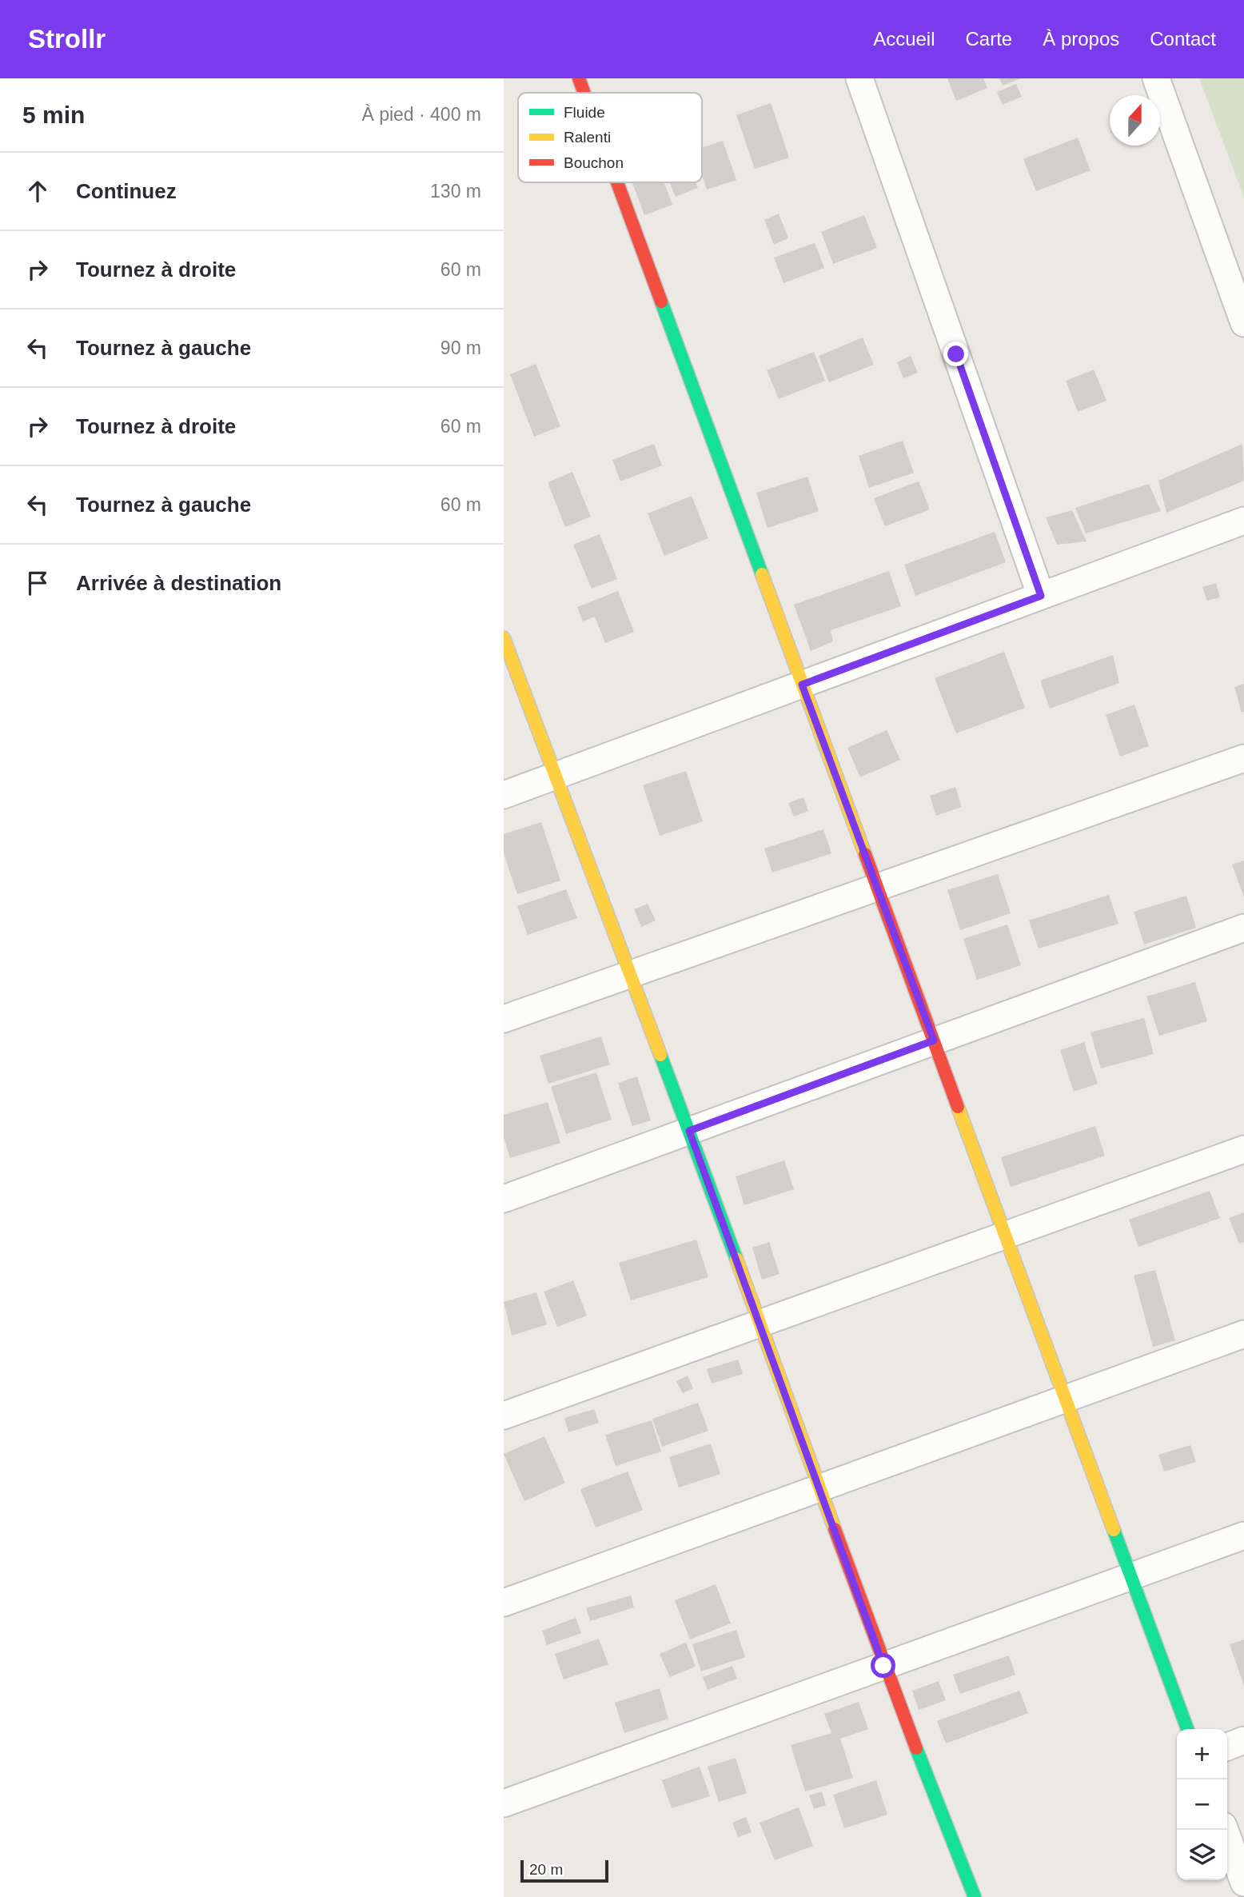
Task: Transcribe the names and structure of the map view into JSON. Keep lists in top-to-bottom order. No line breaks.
{"legend":["Fluide","Ralenti","Bouchon"],"scale_bar":"20 m","north":"top","page":{"header":"Strollr","nav":["Accueil","Carte","À propos","Contact"],"heading":["5 min","À pied · 400 m"],"list":[["Continuez","130 m"],["Tournez à droite","60 m"],["Tournez à gauche","90 m"],["Tournez à droite","60 m"],["Tournez à gauche","60 m"],"Arrivée à destination"],"map_buttons":["+","−"],"scale":"20 m"}}
